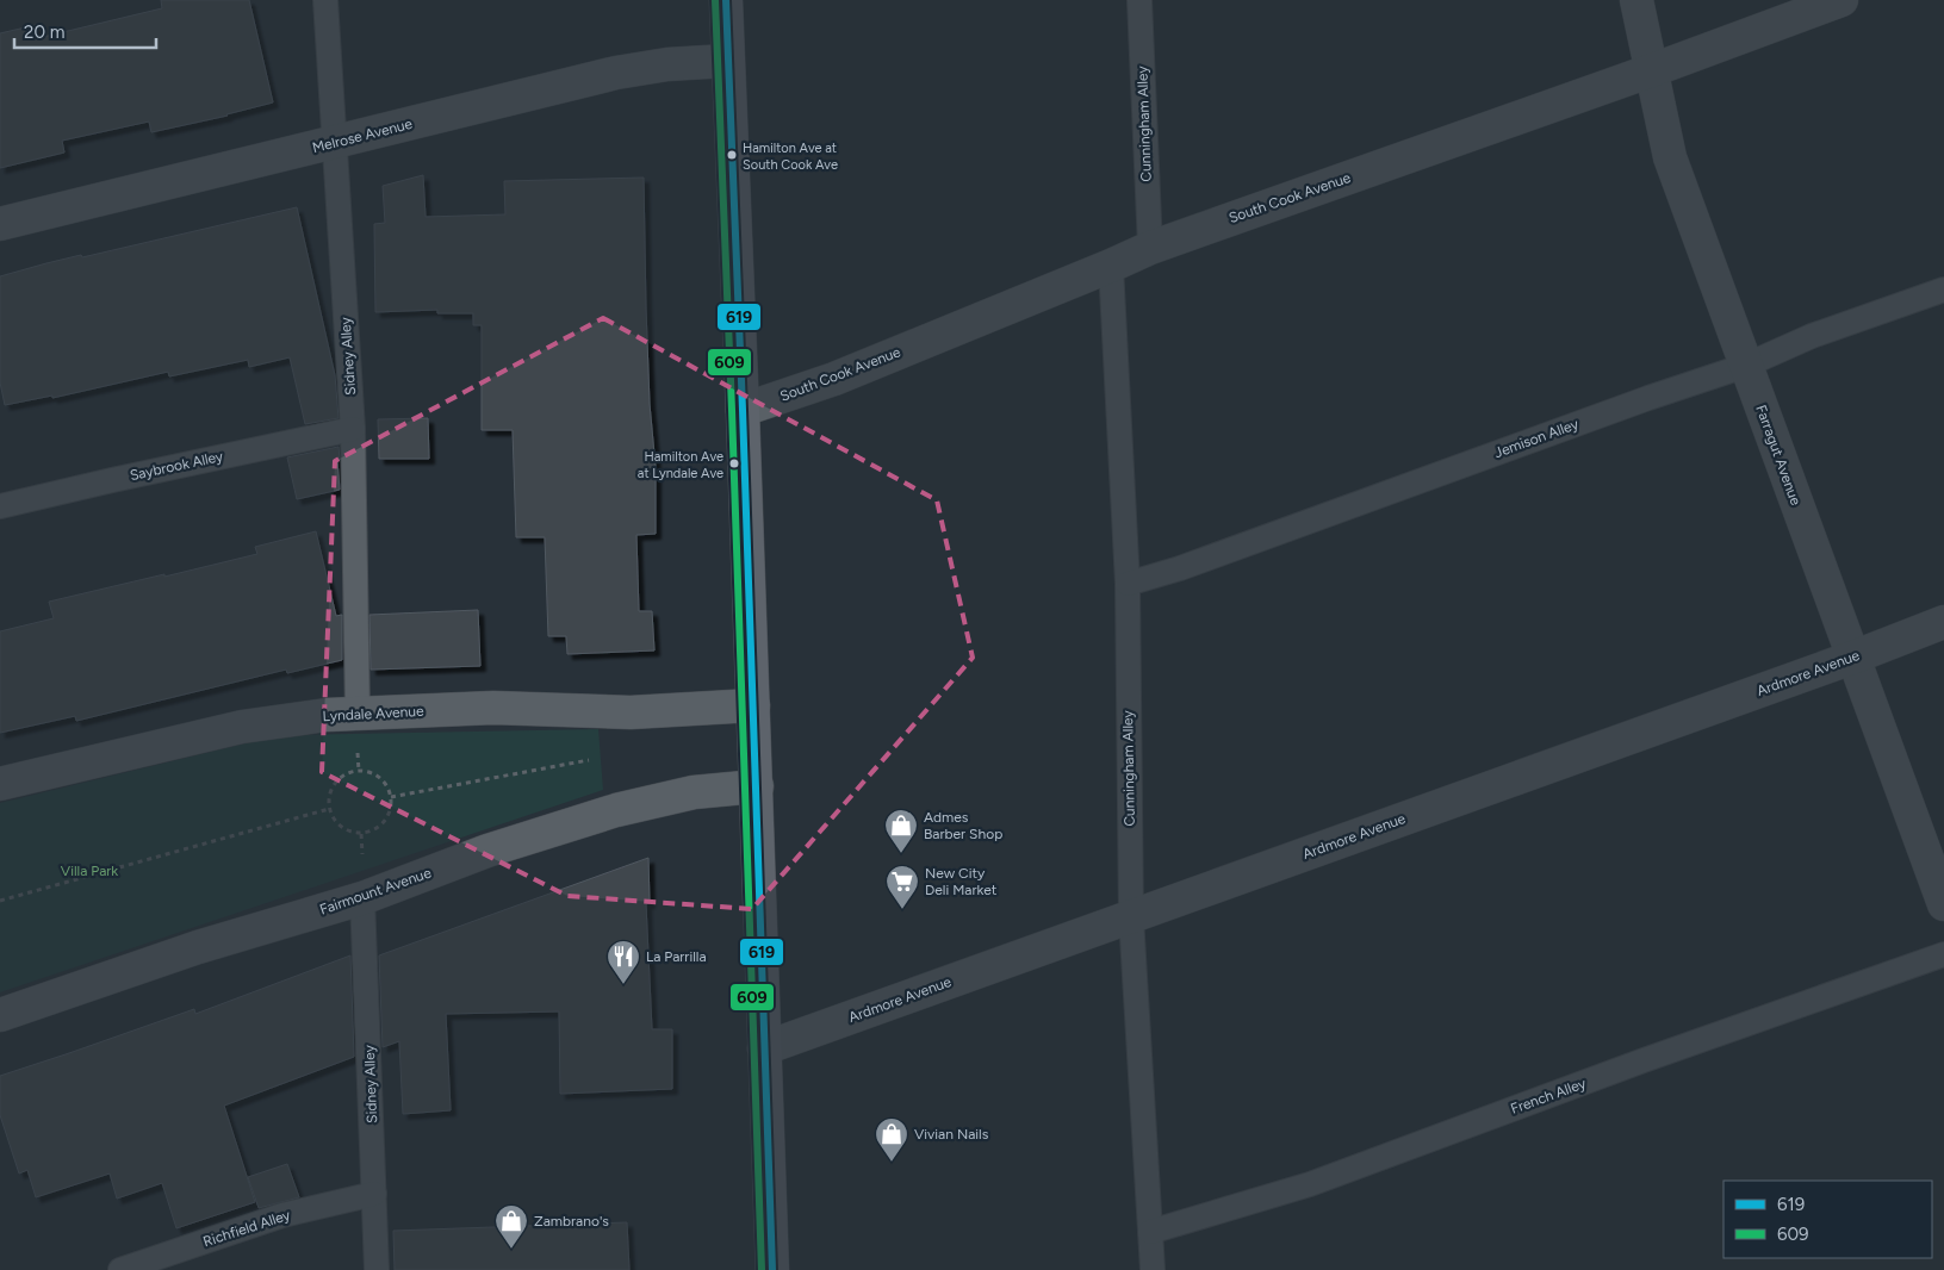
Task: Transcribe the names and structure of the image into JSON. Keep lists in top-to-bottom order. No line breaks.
{"streets":{"street":["Melrose Avenue","South Cook Avenue","Farragut Avenue","Ardmore Avenue","Lyndale Avenue","Fairmount Avenue"],"lane":["Cunningham Alley","Sidney Alley","Jemison Alley","Saybrook Alley","French Alley","Richfield Alley"]},"crossings":[["Cunningham Alley","South Cook Avenue"],["Cunningham Alley","Jemison Alley"],["Cunningham Alley","Ardmore Avenue"],["Cunningham Alley","French Alley"],["Melrose Avenue","Sidney Alley"],["South Cook Avenue","Farragut Avenue"],["Sidney Alley","Saybrook Alley"],["Sidney Alley","Lyndale Avenue"],["Sidney Alley","Fairmount Avenue"],["Sidney Alley","Richfield Alley"],["Jemison Alley","Farragut Avenue"],["Farragut Avenue","Ardmore Avenue"]],"parks":["Villa Park"],"places":{"other":["Hamilton Ave at South Cook Ave","Hamilton Ave at Lyndale Ave"],"shop":["Admes Barber Shop","Vivian Nails","Zambrano's"],"supermarket":["New City Deli Market"],"restaurant":["La Parrilla"]},"lines":["transit line 619","transit line 609"],"legend":["619","609"],"scale_bar":"20 m"}
